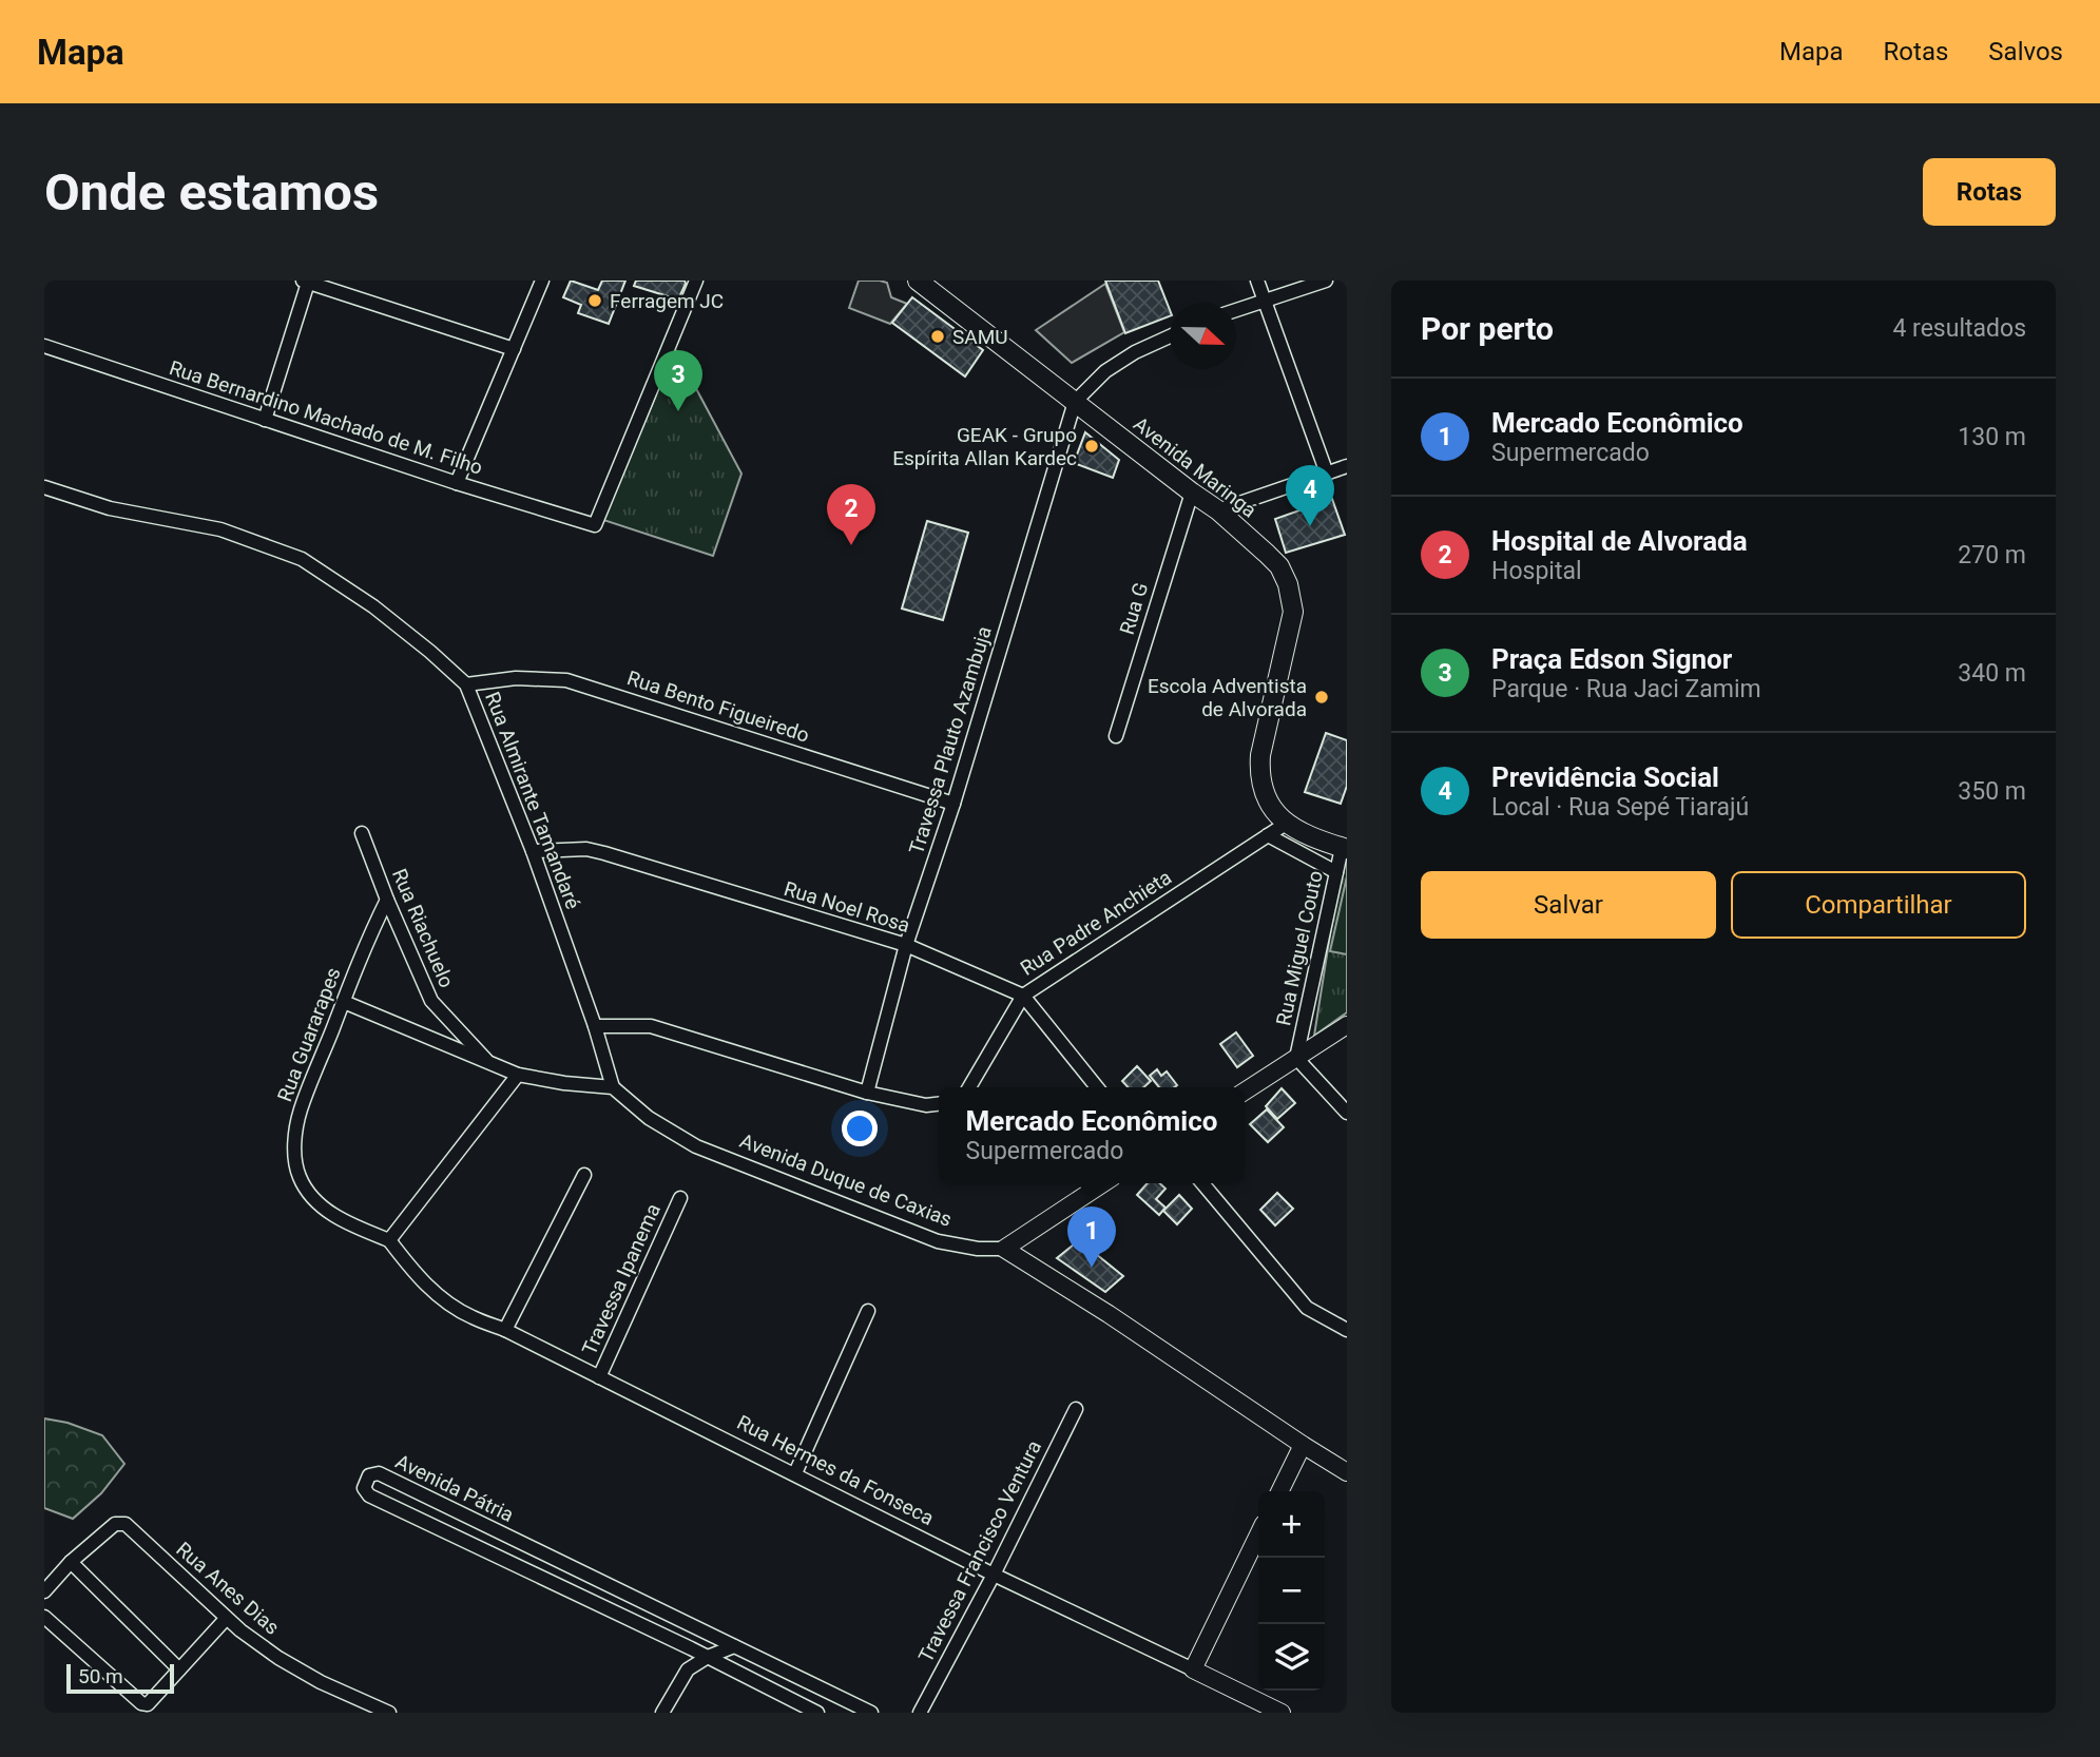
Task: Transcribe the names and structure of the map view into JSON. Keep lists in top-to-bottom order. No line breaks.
{"streets":{"main road":["Avenida Maringá"],"street":["Rua Bernardino Machado de M. Filho","Rua G","Rua Bento Figueiredo","Travessa Plauto Azambuja","Rua Almirante Tamandaré","Rua Noel Rosa","Rua Padre Anchieta","Rua Riachuelo","Rua Miguel Couto","Rua Guararapes","Avenida Duque de Caxias","Travessa Ipanema","Rua Hermes da Fonseca","Avenida Pátria","Travessa Francisco Ventura","Rua Anes Dias"]},"crossings":[["Avenida Maringá","Rua G"],["Avenida Maringá","Travessa Plauto Azambuja"],["Avenida Maringá","Rua Padre Anchieta"],["Avenida Maringá","Rua Miguel Couto"],["Rua Bento Figueiredo","Travessa Plauto Azambuja"],["Rua Bento Figueiredo","Rua Almirante Tamandaré"],["Travessa Plauto Azambuja","Rua Noel Rosa"],["Rua Almirante Tamandaré","Rua Noel Rosa"],["Rua Almirante Tamandaré","Avenida Duque de Caxias"],["Rua Noel Rosa","Rua Padre Anchieta"],["Rua Riachuelo","Rua Guararapes"],["Rua Guararapes","Rua Hermes da Fonseca"],["Travessa Ipanema","Rua Hermes da Fonseca"],["Rua Hermes da Fonseca","Travessa Francisco Ventura"]],"places":["Ferragem JC","SAMU","GEAK - Grupo Espírita Allan Kardec","Escola Adventista de Alvorada"],"scale_bar":"50 m","north":"right","page":{"header":"Mapa","nav":["Mapa","Rotas","Salvos"],"buttons":["Rotas",["Salvar","Compartilhar"]],"title":"Onde estamos","heading":["Por perto","4 resultados"],"pins":["3","4","2","1"],"list":[{"mark":"1","name":"Mercado Econômico","note":"Supermercado","value":"130 m"},{"mark":"2","name":"Hospital de Alvorada","note":"Hospital","value":"270 m"},{"mark":"3","name":"Praça Edson Signor","note":"Parque · Rua Jaci Zamim","value":"340 m"},{"mark":"4","name":"Previdência Social","note":"Local · Rua Sepé Tiarajú","value":"350 m"}],"popup":["Mercado Econômico","Supermercado"],"map_buttons":["+","−"],"scale":"50 m"}}
